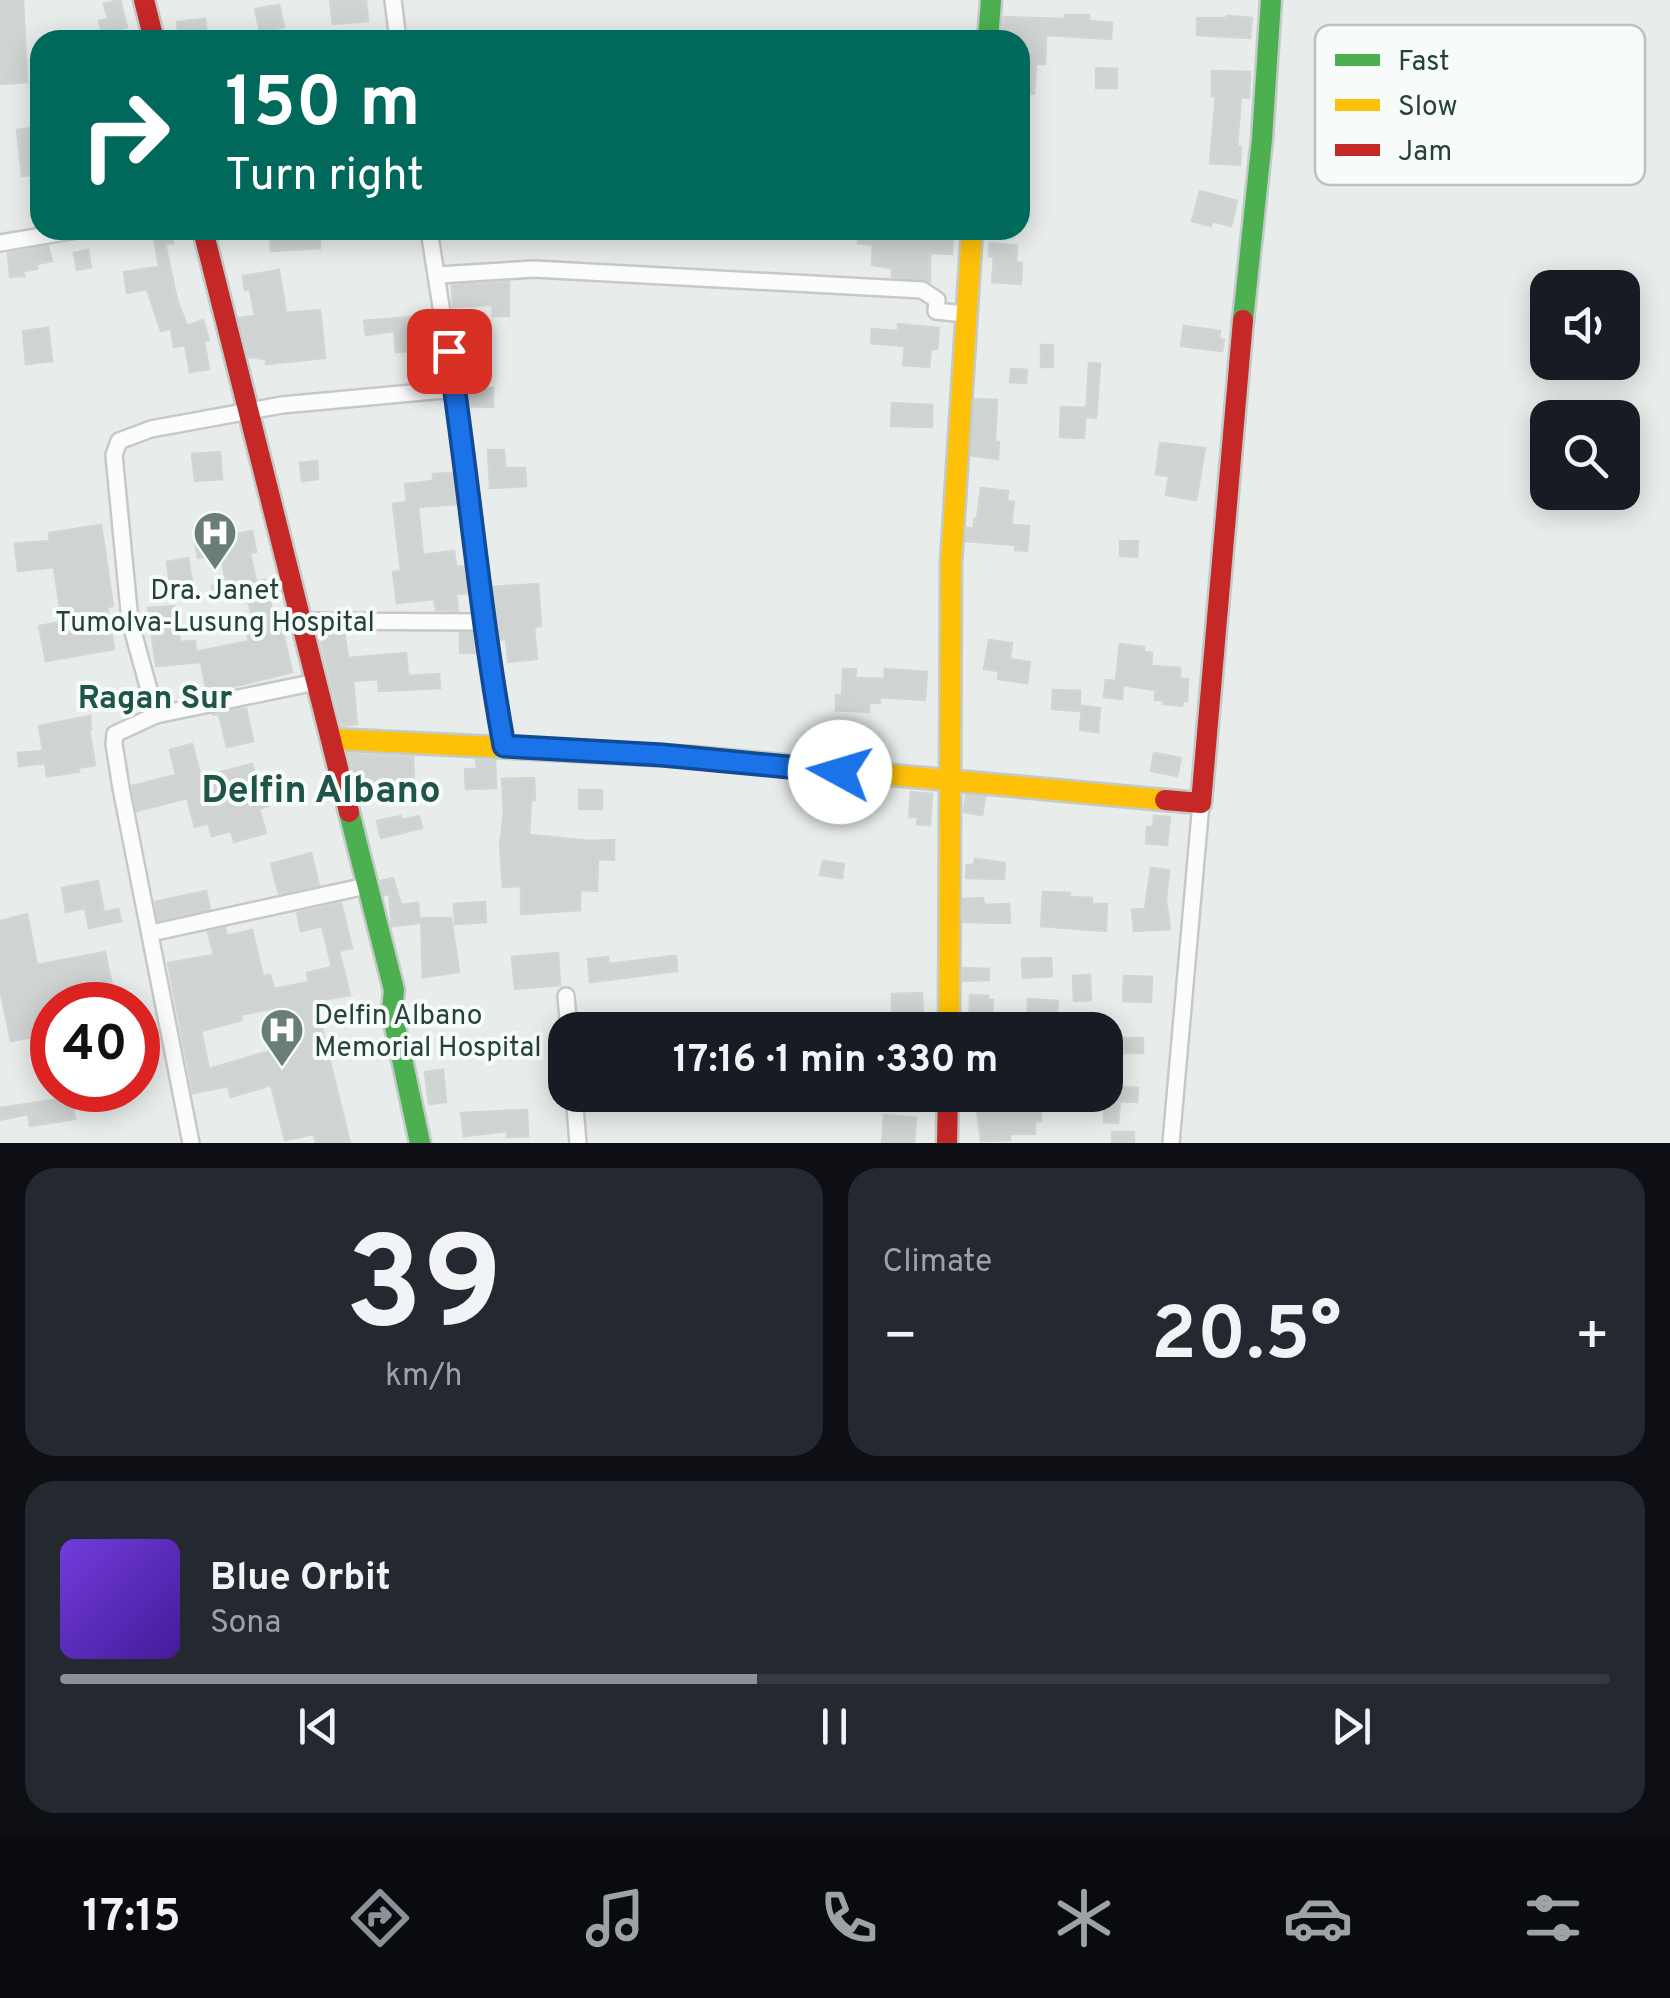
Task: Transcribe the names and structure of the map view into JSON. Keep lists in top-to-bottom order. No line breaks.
{"districts":["Ragan Sur","Delfin Albano"],"places":{"hospital":["Dra. Janet Tumolva-Lusung Hospital","Delfin Albano Memorial Hospital"]},"legend":["Fast","Slow","Jam"],"page":{"turn":["150 m","Turn right"],"limit":"40","trip":"17:16 · 1 min · 330 m","tile":[["39","km/h"],"Climate"],"heat":["−","20.5°","+"],"song":["Blue Orbit","Sona"],"tabs":"17:15"}}
